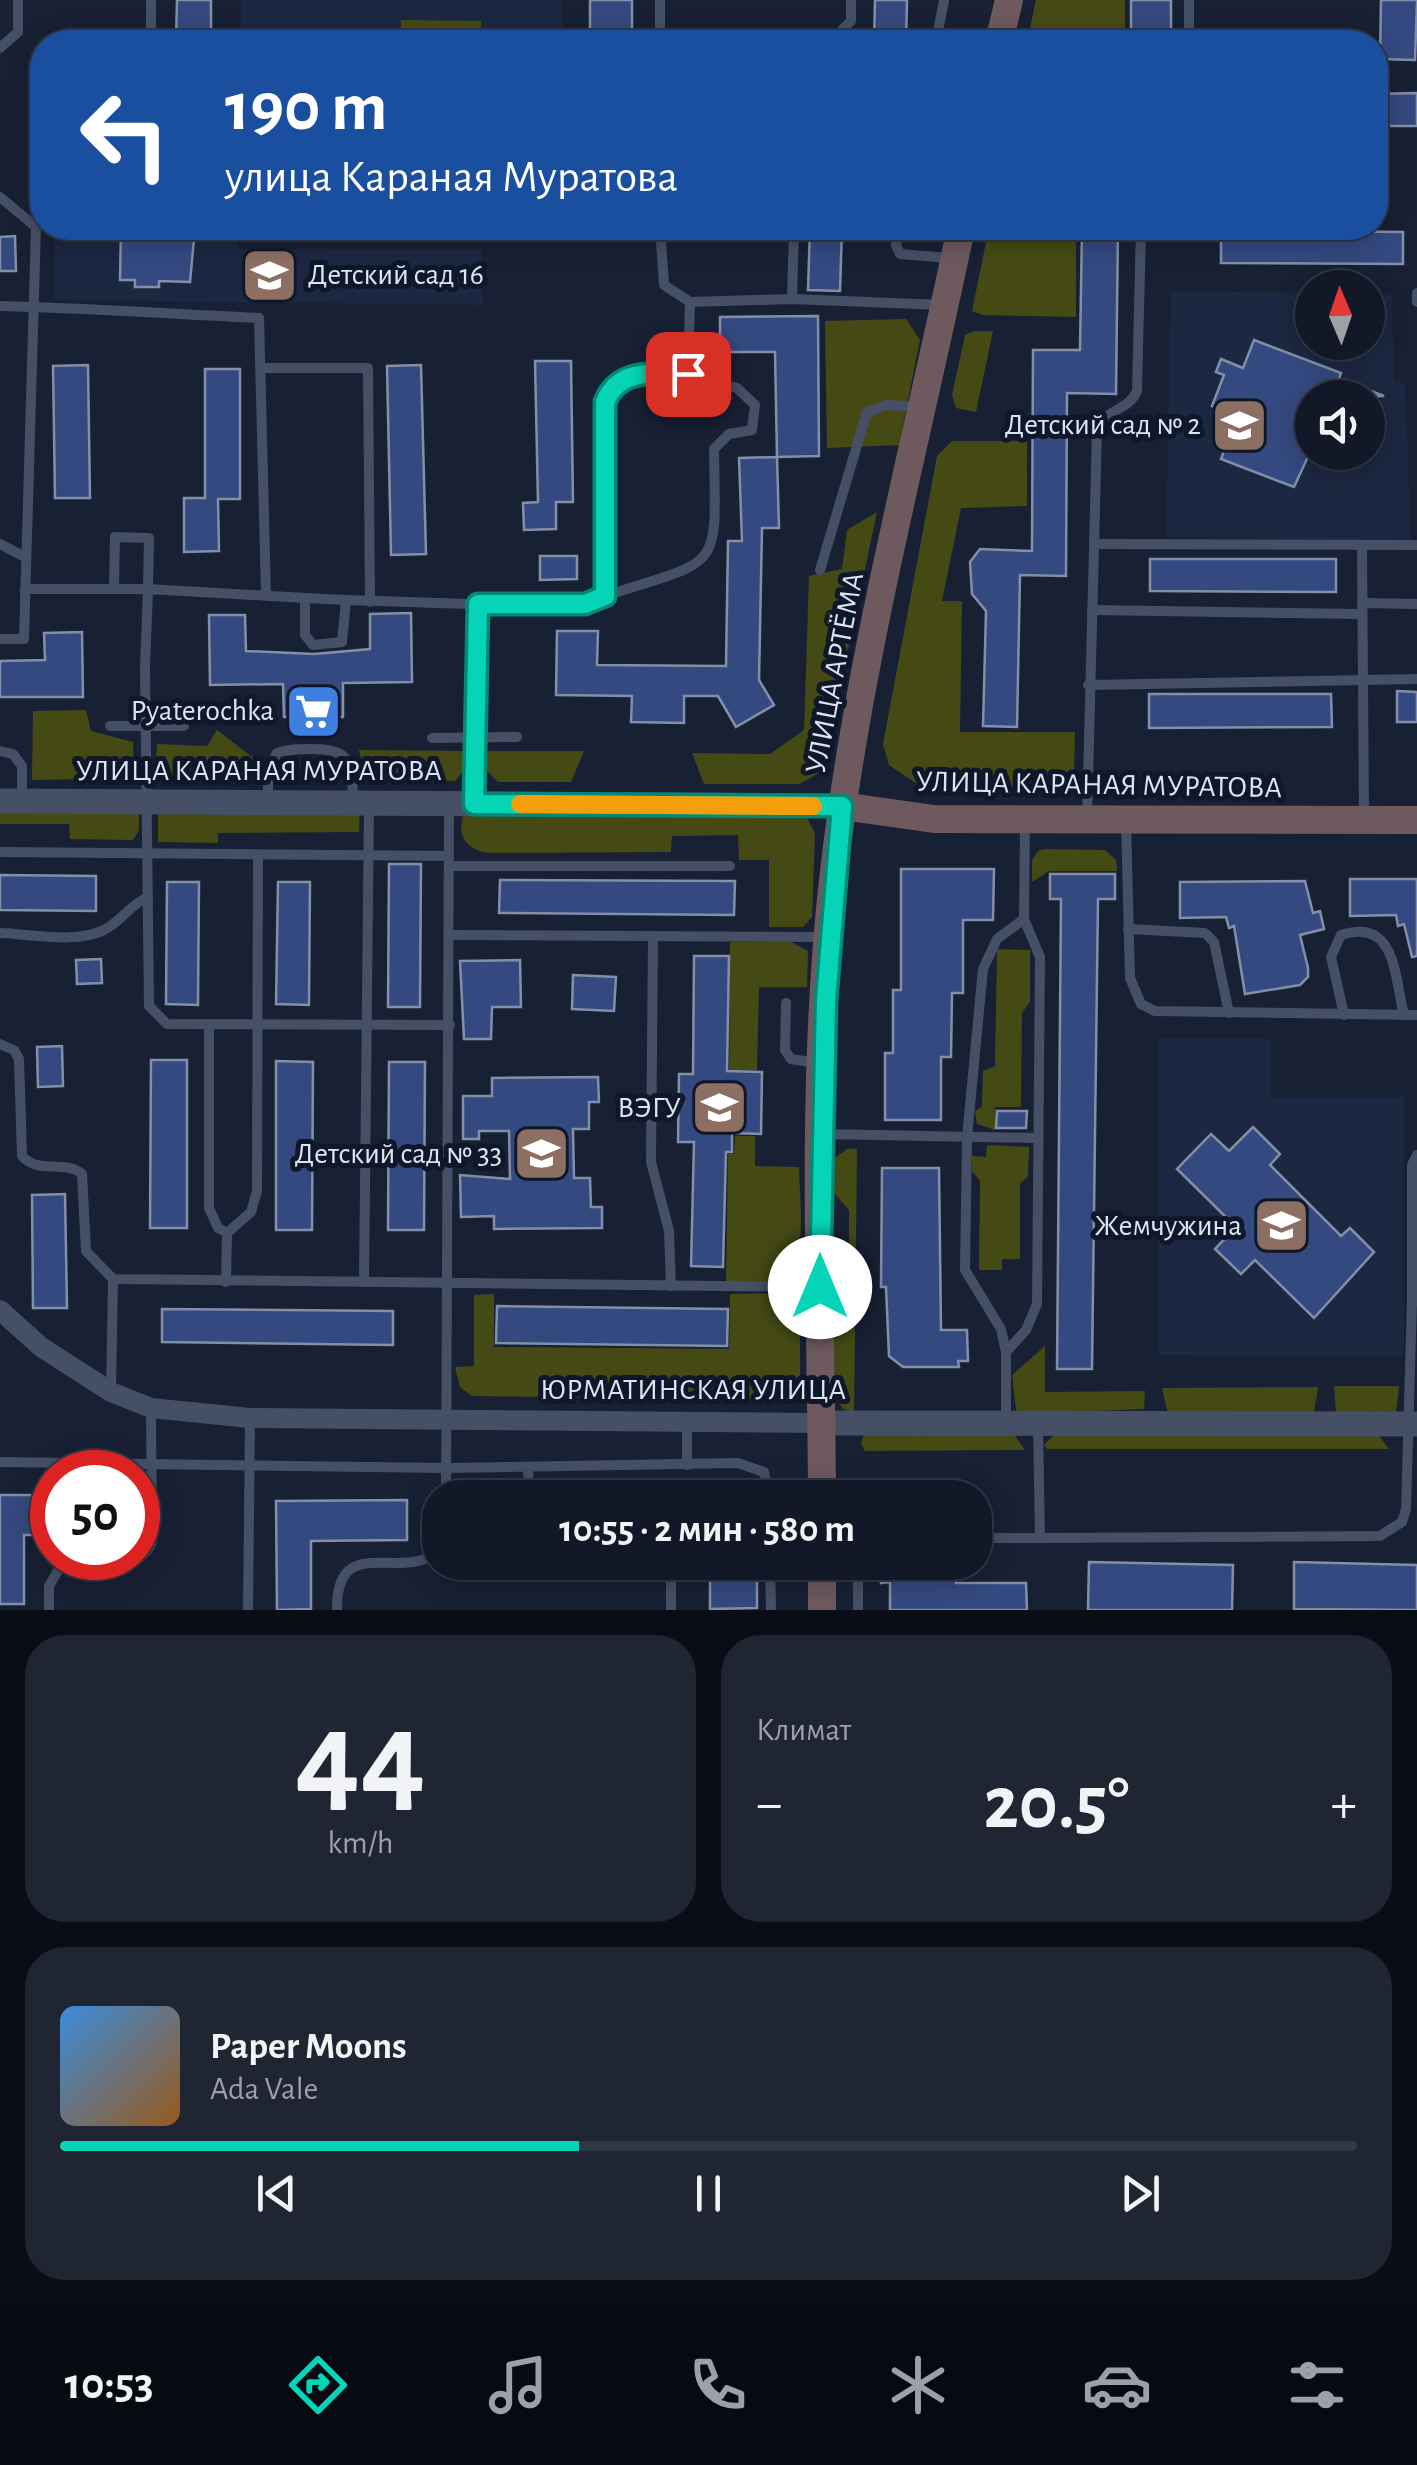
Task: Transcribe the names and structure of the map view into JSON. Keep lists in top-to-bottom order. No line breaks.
{"streets":{"main road":["УЛИЦА АРТЁМА","УЛИЦА КАРАНАЯ МУРАТОВА"],"street":["ЮРМАТИНСКАЯ УЛИЦА"]},"crossings":[["УЛИЦА АРТЁМА","УЛИЦА КАРАНАЯ МУРАТОВА"],["УЛИЦА АРТЁМА","ЮРМАТИНСКАЯ УЛИЦА"]],"places":{"school or university":["Детский сад 16","Детский сад № 2","ВЭГУ","Детский сад № 33","Жемчужина"],"supermarket":["Pyaterochka"]},"north":"top","page":{"turn":["190 m","улица Караная Муратова"],"limit":"50","trip":"10:55 · 2 мин · 580 m","tile":[["44","km/h"],"Климат"],"heat":["−","20.5°","+"],"song":["Paper Moons","Ada Vale"],"tabs":"10:53"}}
